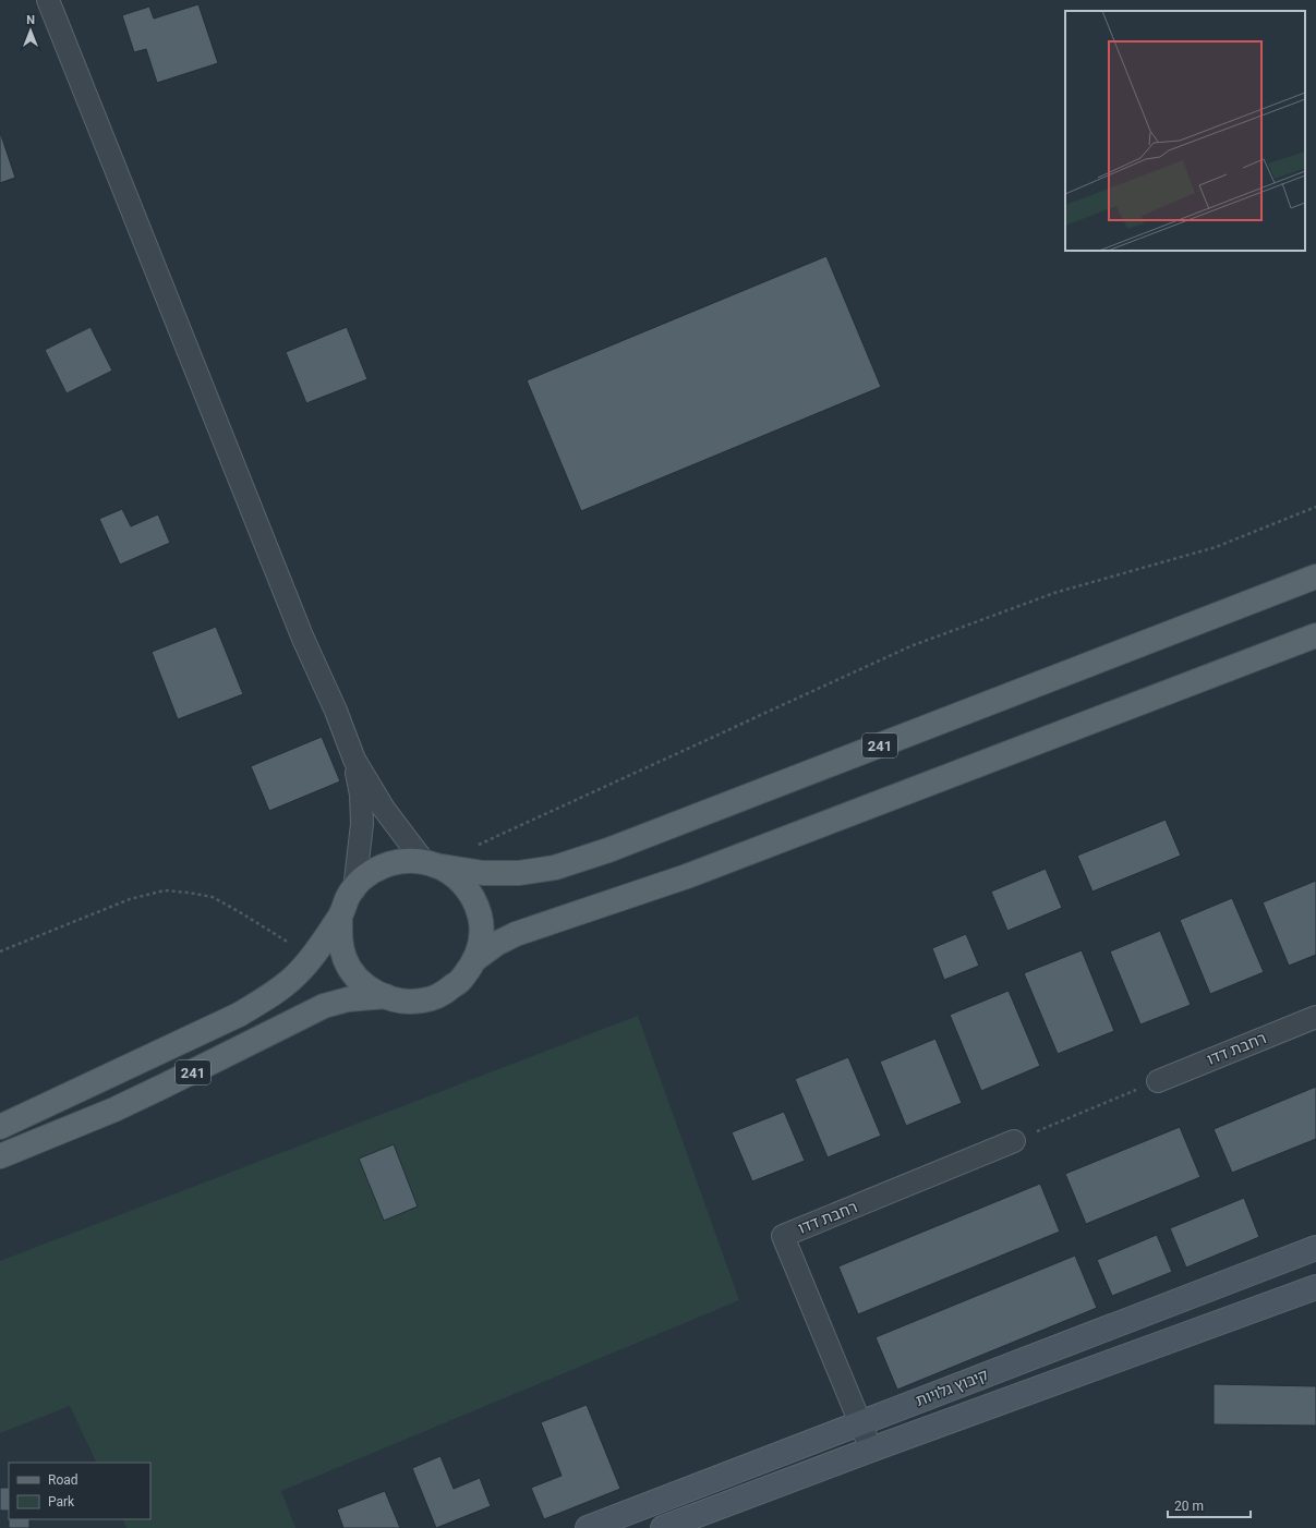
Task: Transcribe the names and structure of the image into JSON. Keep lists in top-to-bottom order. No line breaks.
{"streets":{"main road":["241"],"street":["רחבת דדו","קיבוץ גלויות"]},"crossings":[["רחבת דדו","קיבוץ גלויות"]],"legend":["Road","Park"],"scale_bar":"20 m","north":"top"}
